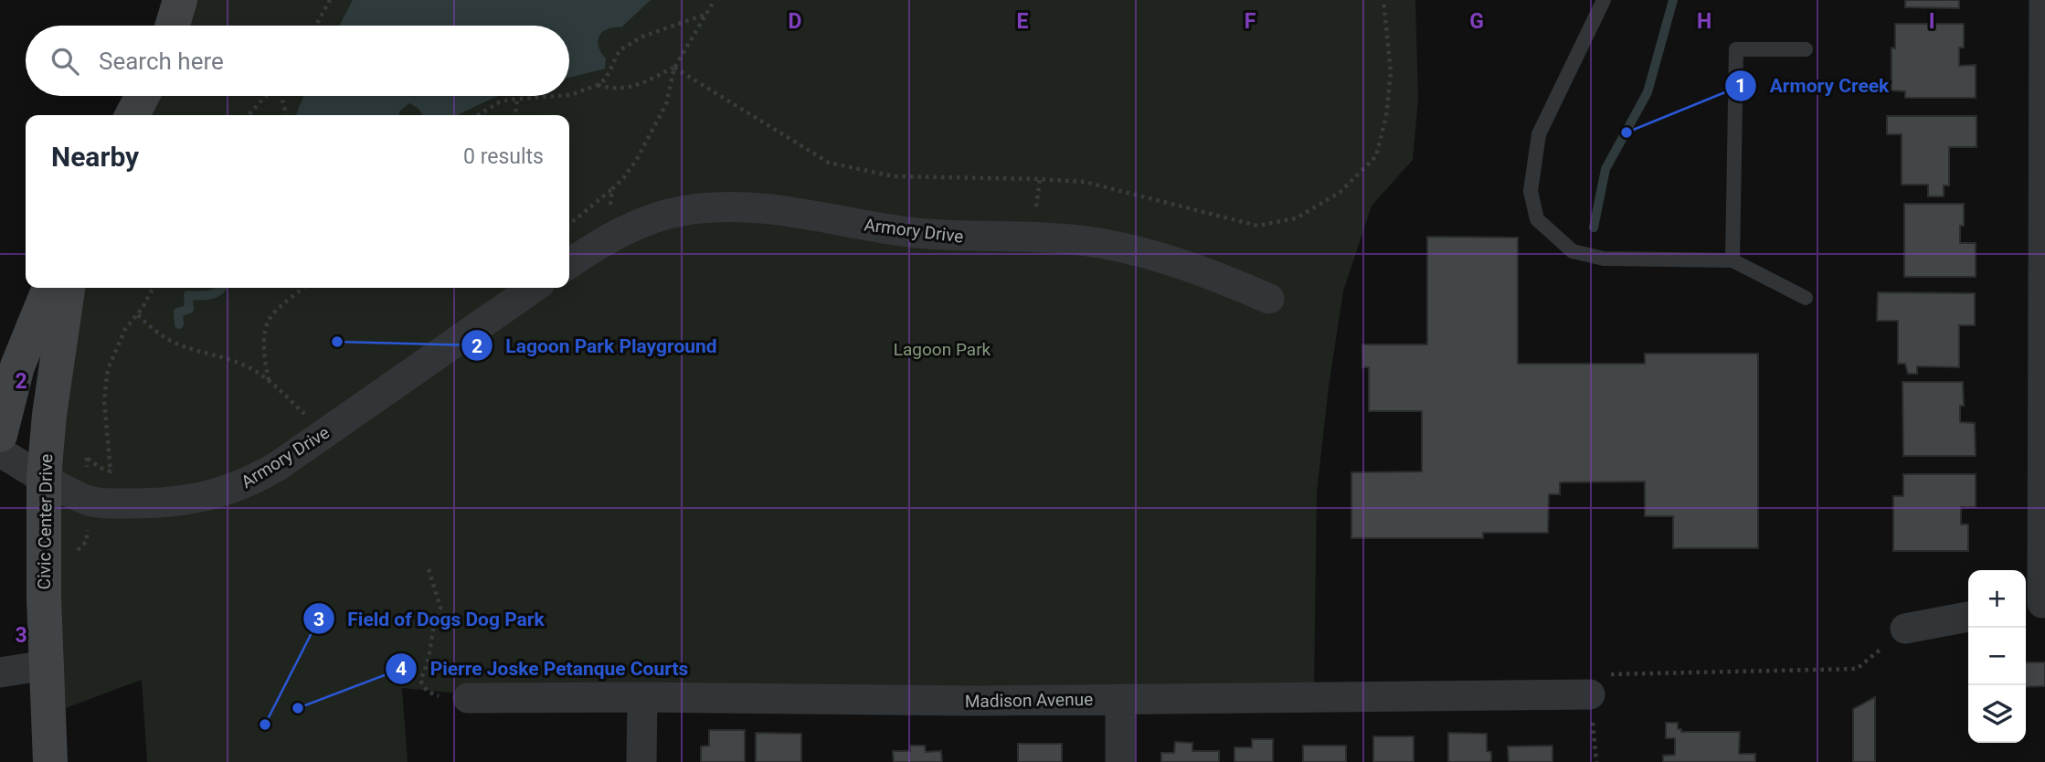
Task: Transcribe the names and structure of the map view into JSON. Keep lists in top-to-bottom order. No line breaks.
{"streets":{"street":["Armory Drive","Civic Center Drive","Madison Avenue"]},"crossings":[["Armory Drive","Civic Center Drive"]],"parks":["Lagoon Park"],"places":["Armory Creek","Lagoon Park Playground","Pierre Joske Petanque Courts","Field of Dogs Dog Park"],"page":{"search":"Search here","heading":["Nearby","0 results"],"map_buttons":["+","−"]},"grid":{"columns":["D","E","F","G","H","I"],"rows":["2","3"]}}
